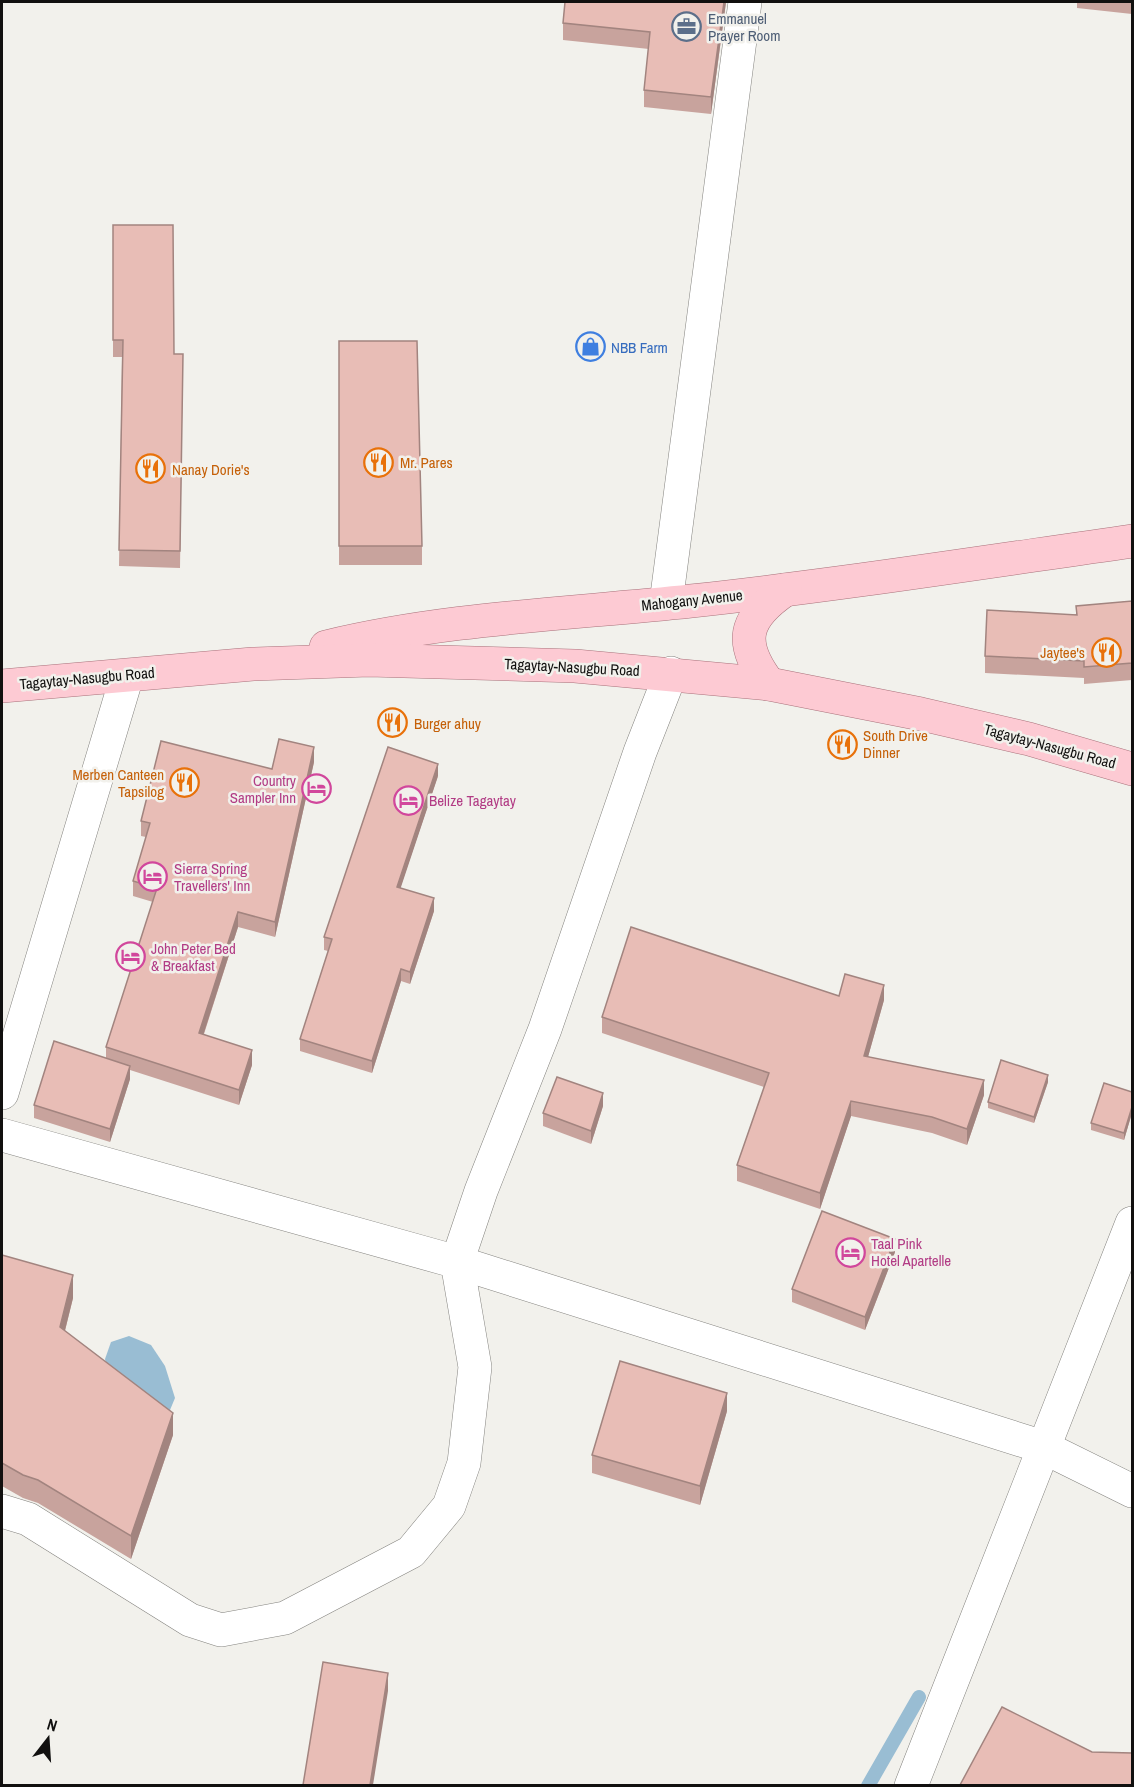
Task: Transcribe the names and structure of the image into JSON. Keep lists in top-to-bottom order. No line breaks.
{"streets":{"main road":["Mahogany Avenue","Tagaytay-Nasugbu Road"]},"crossings":[["Mahogany Avenue","Tagaytay-Nasugbu Road"]],"places":{"office":["Emmanuel Prayer Room"],"shop":["NBB Farm"],"restaurant":["Mr. Pares","Nanay Dorie's","Jaytee's","Burger ahuy","South Drive Dinner","Merben Canteen Tapsilog"],"hotel":["Country Sampler Inn","Belize Tagaytay","Sierra Spring Travellers' Inn","John Peter Bed & Breakfast","Taal Pink Hotel Apartelle"]},"north":"top"}
